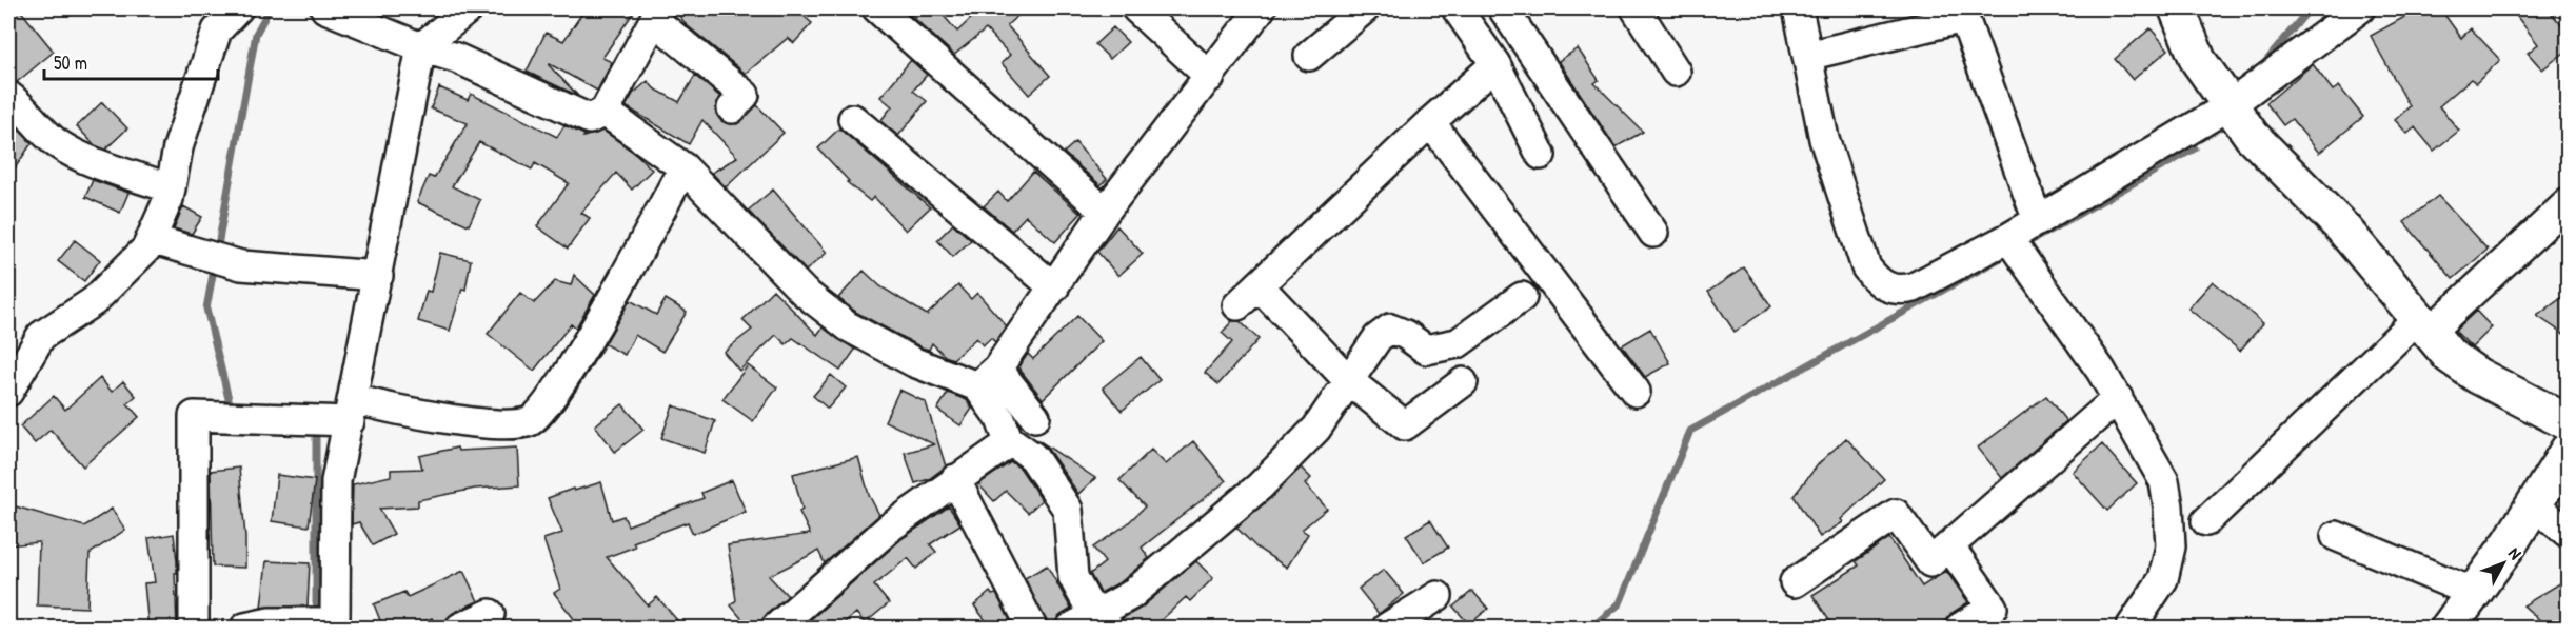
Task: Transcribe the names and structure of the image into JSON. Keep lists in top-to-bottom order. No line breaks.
{"scale_bar":"50 m","north":"top right"}
